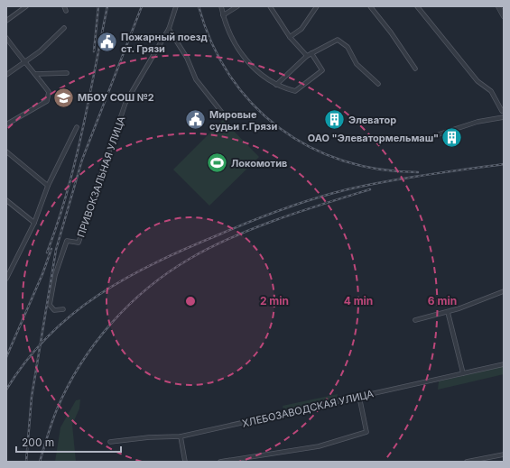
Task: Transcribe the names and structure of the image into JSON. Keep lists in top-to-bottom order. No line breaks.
{"streets":{"street":["ПРИВОКЗАЛЬНАЯ УЛИЦА","ХЛЕБОЗАВОДСКАЯ УЛИЦА"]},"places":{"public building":["Пожарный поезд ст. Грязи","Мировые судьи г.Грязи"],"school or university":["МБОУ СОШ №2"],"building":["Элеватор","ОАО \"Элеватормельмаш\""],"sports":["Локомотив"]},"scale_bar":"200 m","rings":["2 min","4 min","6 min"]}
